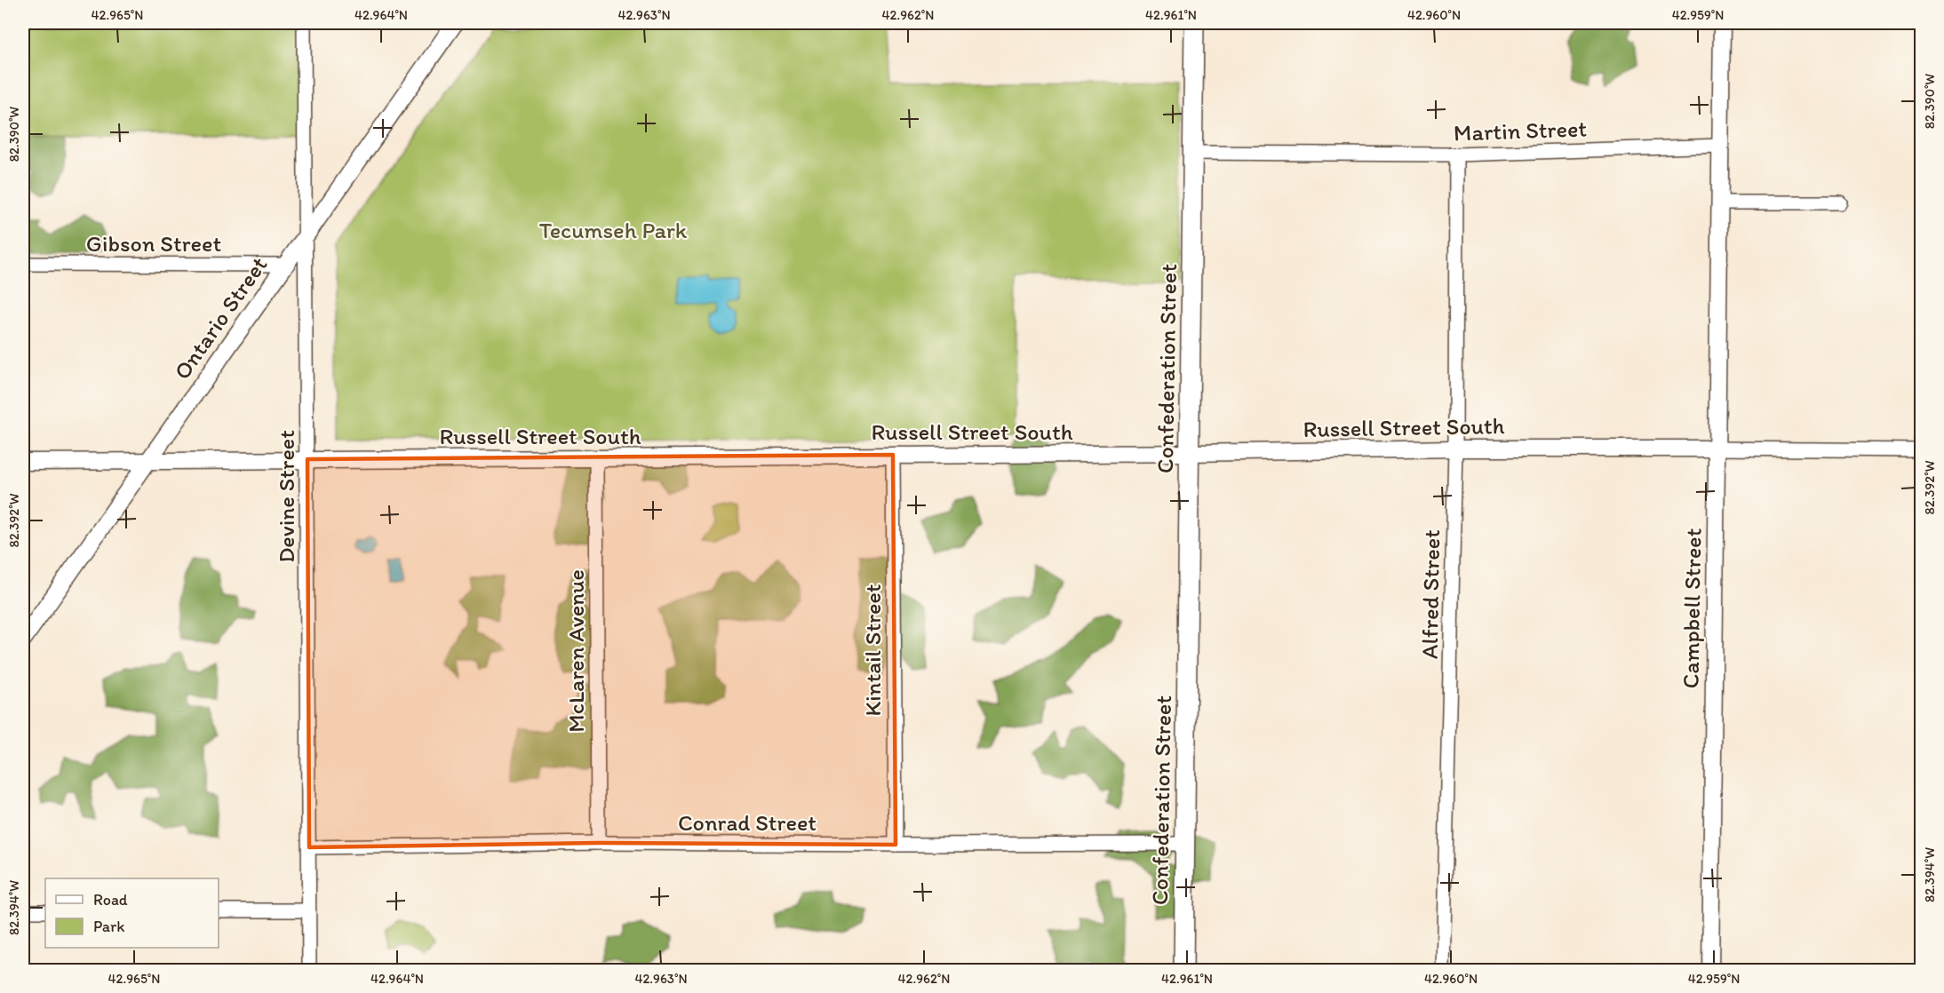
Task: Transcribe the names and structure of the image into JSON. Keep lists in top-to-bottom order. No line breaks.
{"streets":{"main road":["Confederation Street"],"street":["Martin Street","Gibson Street","Ontario Street","Russell Street South","Devine Street","Alfred Street","Campbell Street","Kintail Street","McLaren Avenue","Conrad Street"]},"crossings":[["Martin Street","Confederation Street"],["Martin Street","Alfred Street"],["Martin Street","Campbell Street"],["Gibson Street","Ontario Street"],["Ontario Street","Russell Street South"],["Ontario Street","Devine Street"],["Confederation Street","Russell Street South"],["Confederation Street","Conrad Street"],["Russell Street South","Devine Street"],["Russell Street South","Alfred Street"],["Russell Street South","Campbell Street"],["Russell Street South","Kintail Street"],["Russell Street South","McLaren Avenue"],["Devine Street","Conrad Street"],["Kintail Street","Conrad Street"],["McLaren Avenue","Conrad Street"]],"parks":["Tecumseh Park"],"legend":["Road","Park"],"coordinates":["42.965°N","42.964°N","42.963°N","42.962°N","42.961°N","42.960°N","42.959°N","82.390°W","82.392°W","82.394°W"]}
